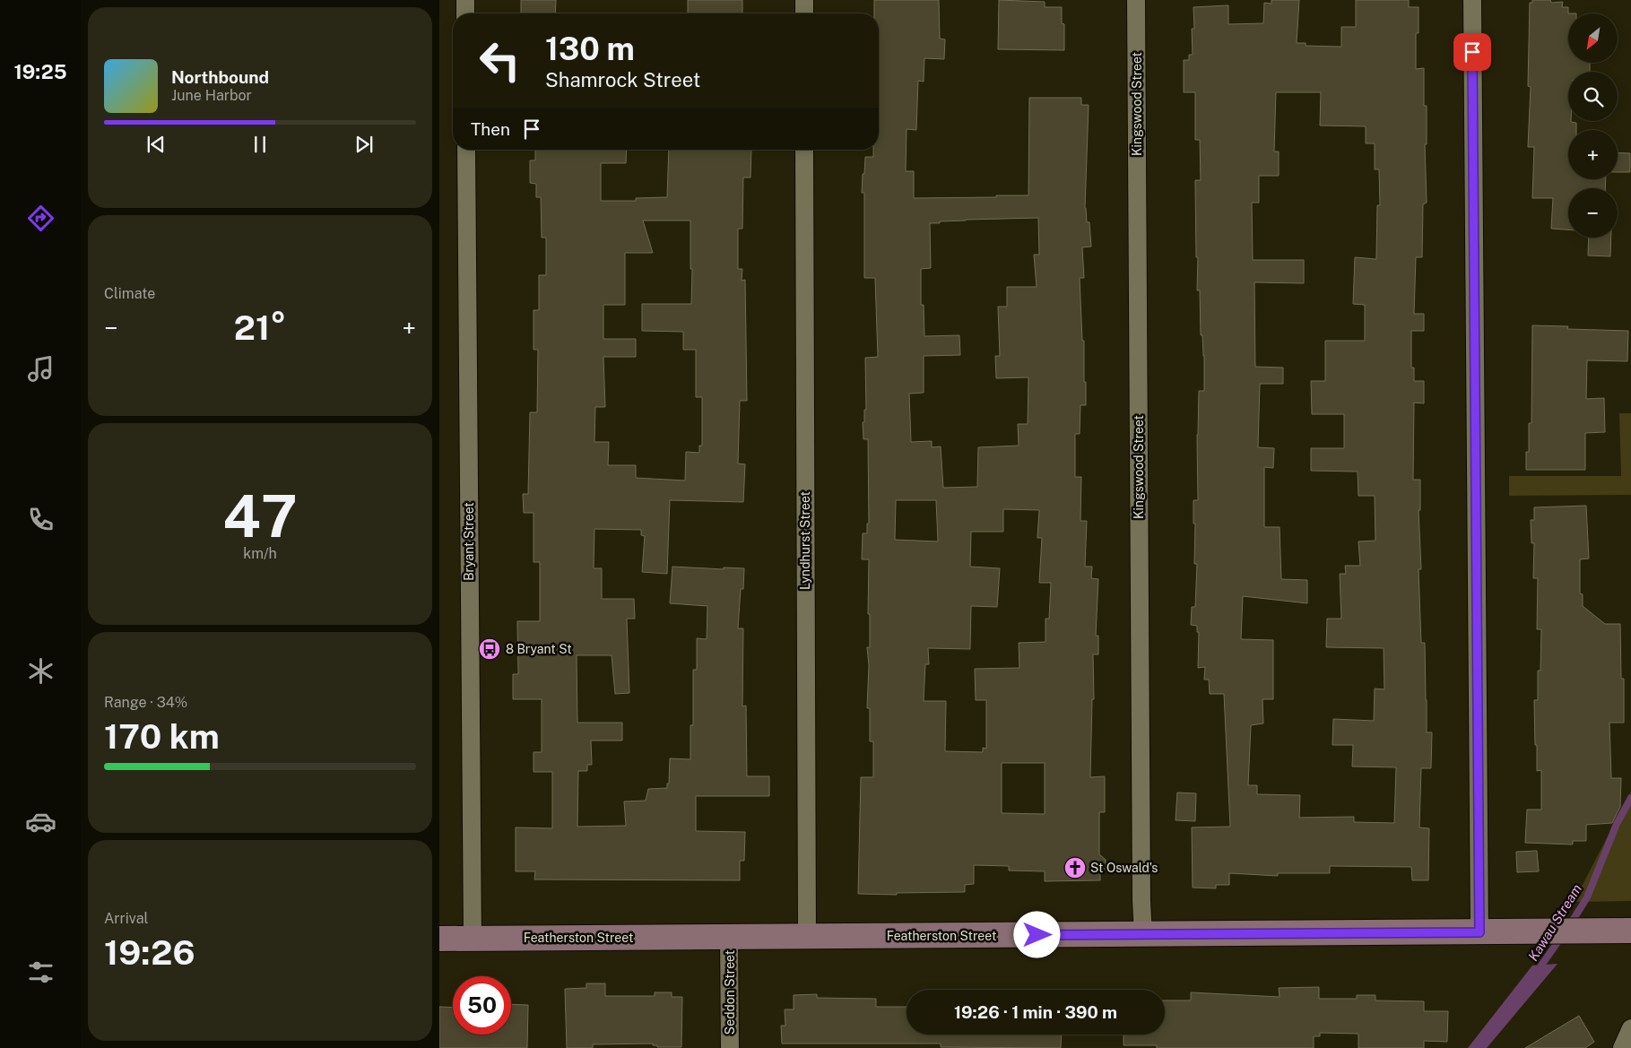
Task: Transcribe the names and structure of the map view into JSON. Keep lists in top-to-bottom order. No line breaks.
{"streets":{"main road":["Featherston Street"],"street":["Kingswood Street","Lyndhurst Street","Bryant Street","Seddon Street"]},"crossings":[["Kingswood Street","Featherston Street"],["Lyndhurst Street","Featherston Street"],["Bryant Street","Featherston Street"],["Featherston Street","Seddon Street"]],"water":["Kawau Stream"],"places":{"bus stop":["8 Bryant St"],"church":["St Oswald's"]},"north":"bottom left","page":{"tabs":"19:25","map_buttons":["+","−"],"turn":["130 m","Shamrock Street"],"song":["Northbound","June Harbor"],"then":"Then","tile":["Climate",["47","km/h"],["Range · 34%","170 km"],["Arrival","19:26"]],"heat":["−","21°","+"],"limit":"50","trip":"19:26 · 1 min · 390 m"}}
